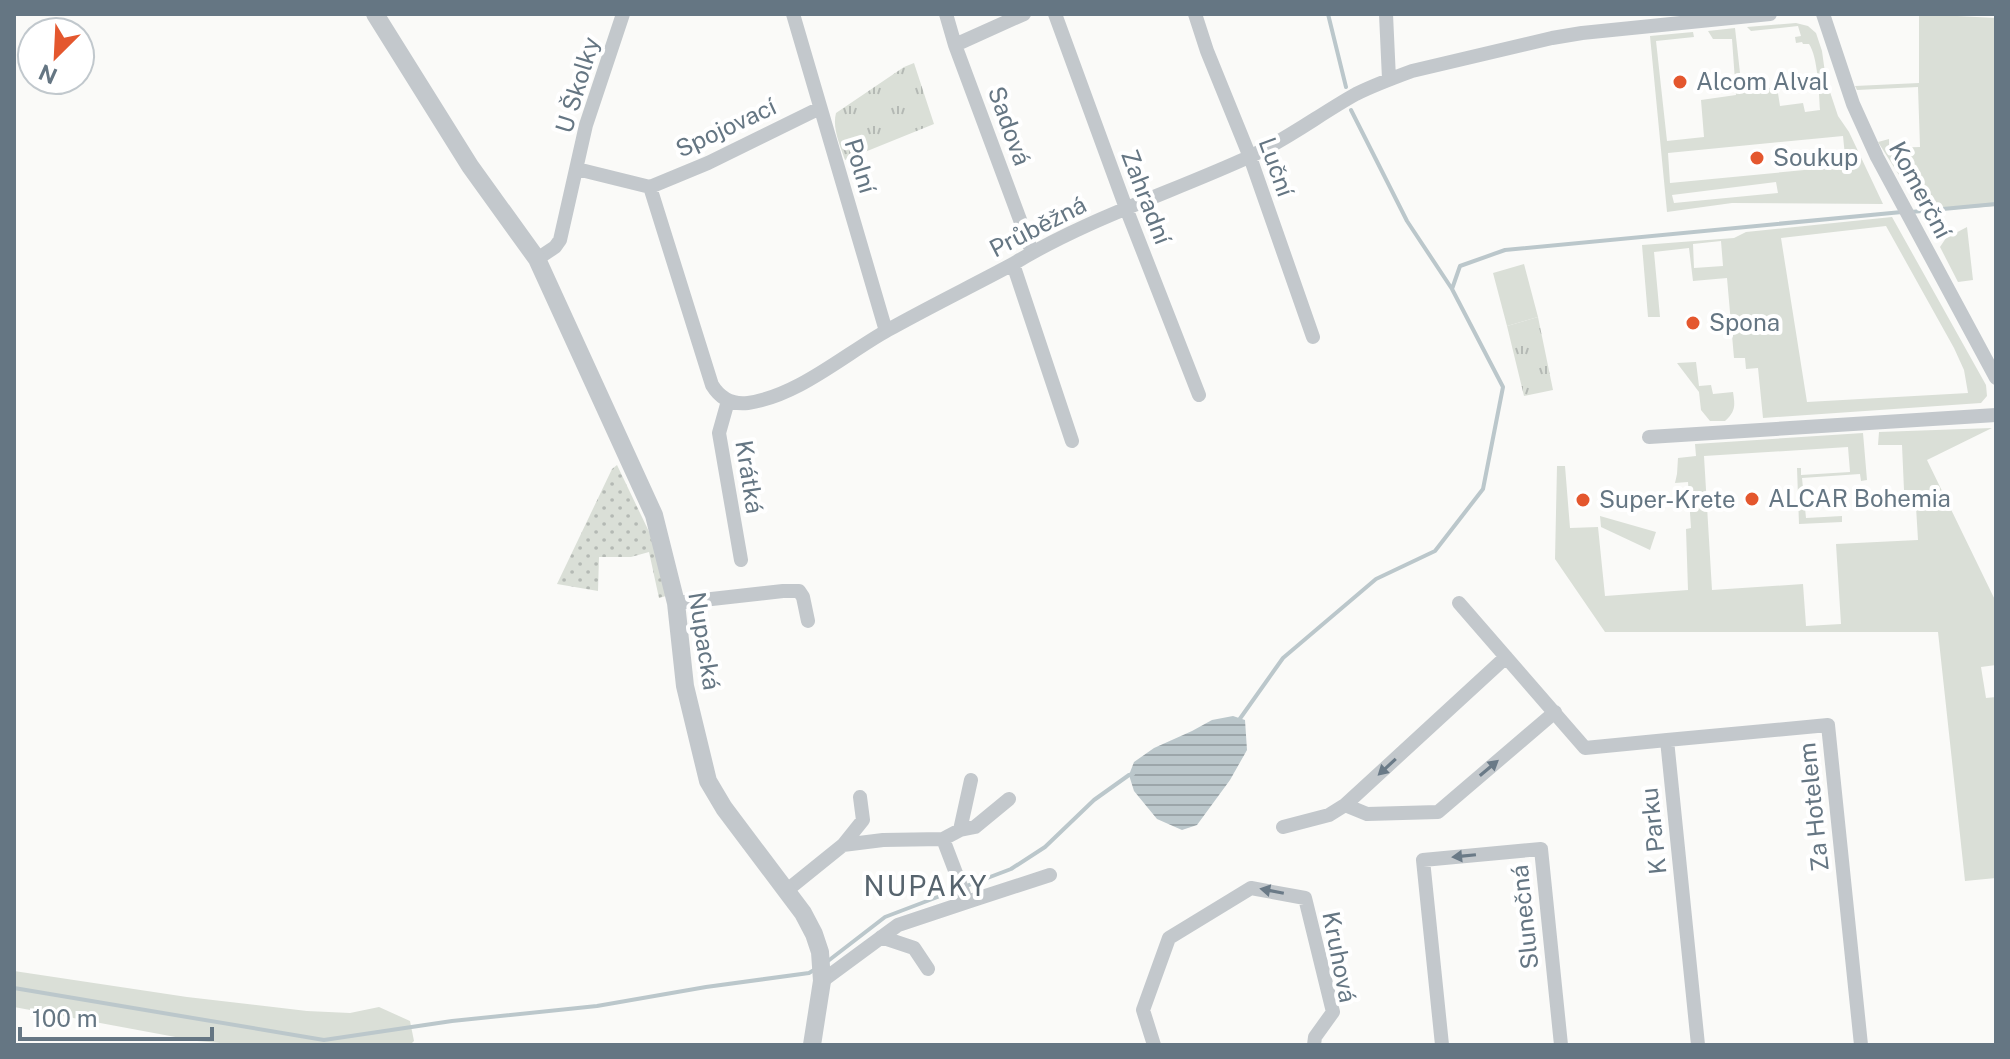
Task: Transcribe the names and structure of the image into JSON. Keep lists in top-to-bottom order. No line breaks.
{"streets":{"street":["U Školky","Sadová","Spojovací","Polní","Luční","Komerční","Zahradní","Průběžná","Krátká","Nupacká","Za Hotelem","K Parku","Slunečná","Kruhová"]},"crossings":[["Sadová","Průběžná"],["Spojovací","Polní"],["Polní","Průběžná"],["Luční","Průběžná"],["Zahradní","Průběžná"],["Průběžná","Krátká"],["Za Hotelem","K Parku"]],"districts":["NUPAKY"],"places":["Alcom Alval","Soukup","Spona","ALCAR Bohemia","Super-Krete"],"scale_bar":"100 m","north":"bottom left"}
